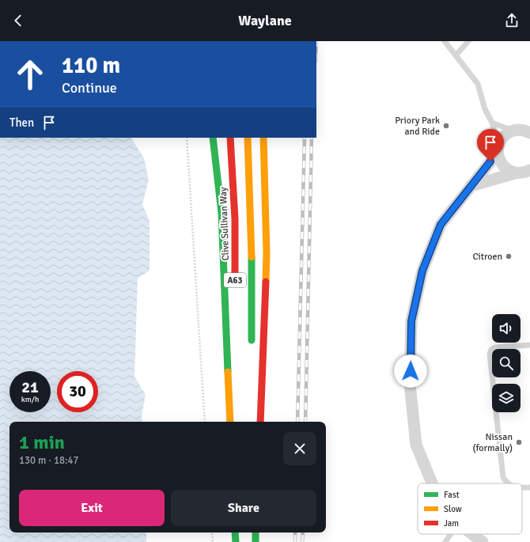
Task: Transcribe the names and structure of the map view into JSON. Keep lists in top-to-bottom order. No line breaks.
{"streets":{"highway":["Clive Sullivan Way","A63"]},"places":["Priory Park and Ride","Citroen","Nissan (formally)"],"legend":["Fast","Slow","Jam"],"page":{"header":"Waylane","turn":["110 m","Continue"],"then":"Then","speed":"21 km/h","limit":"30","heading":["1 min","130 m · 18:47"],"buttons":["Exit","Share"]}}
